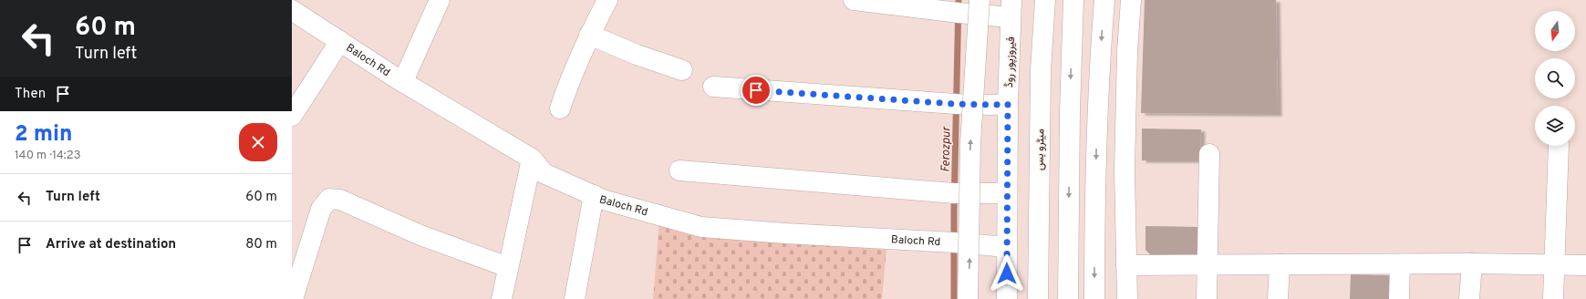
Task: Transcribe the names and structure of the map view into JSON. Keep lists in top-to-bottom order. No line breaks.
{"streets":{"street":["Baloch Rd","فیروزپور روڈ","میٹرو بس"]},"crossings":[["Baloch Rd","فیروزپور روڈ"]],"water":["Ferozpur"],"north":"bottom","page":{"turn":["60 m","Turn left"],"then":"Then","heading":["2 min","140 m · 14:23"],"list":[{"name":"Turn left","value":"60 m"},{"name":"Arrive at destination","value":"80 m"}]}}
